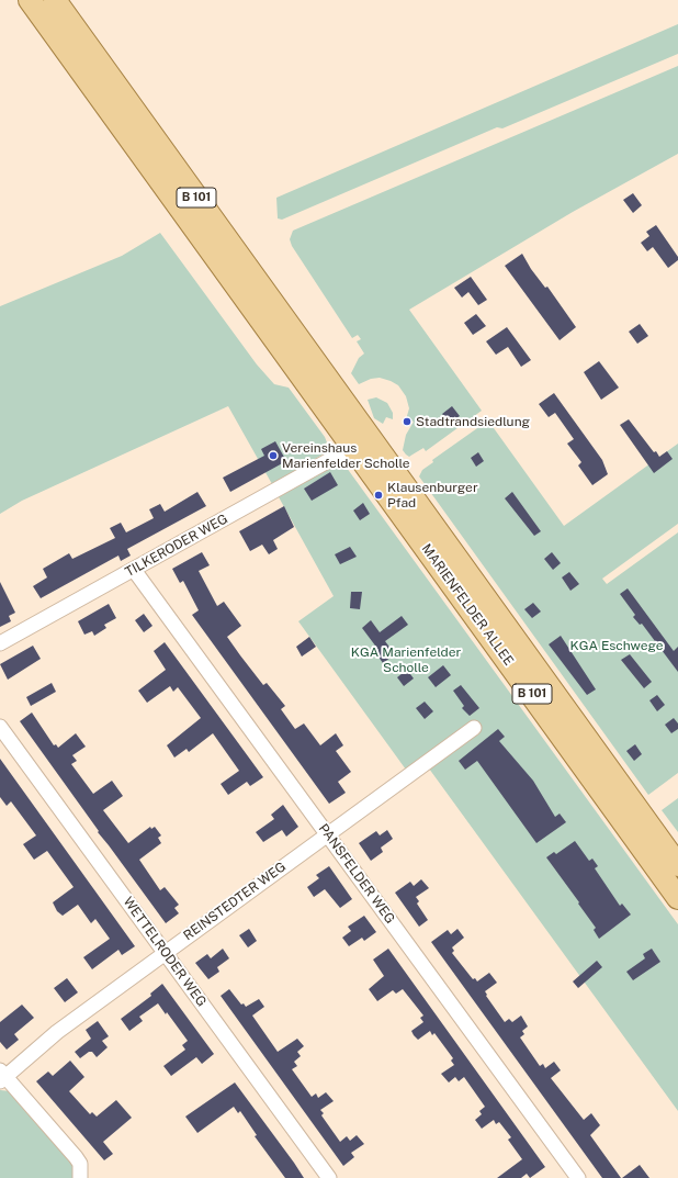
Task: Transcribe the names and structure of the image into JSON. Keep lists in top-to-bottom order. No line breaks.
{"streets":{"main road":["B 101","MARIENFELDER ALLEE"],"street":["TILKERODER WEG","PANSFELDER WEG","REINSTEDTER WEG","WETTELRODER WEG"]},"crossings":[["B 101","MARIENFELDER ALLEE"],["TILKERODER WEG","MARIENFELDER ALLEE"],["TILKERODER WEG","PANSFELDER WEG"],["PANSFELDER WEG","REINSTEDTER WEG"],["REINSTEDTER WEG","WETTELRODER WEG"]],"parks":["KGA Eschwege","KGA Marienfelder Scholle"],"places":["Stadtrandsiedlung","Vereinshaus Marienfelder Scholle","Klausenburger Pfad"]}
